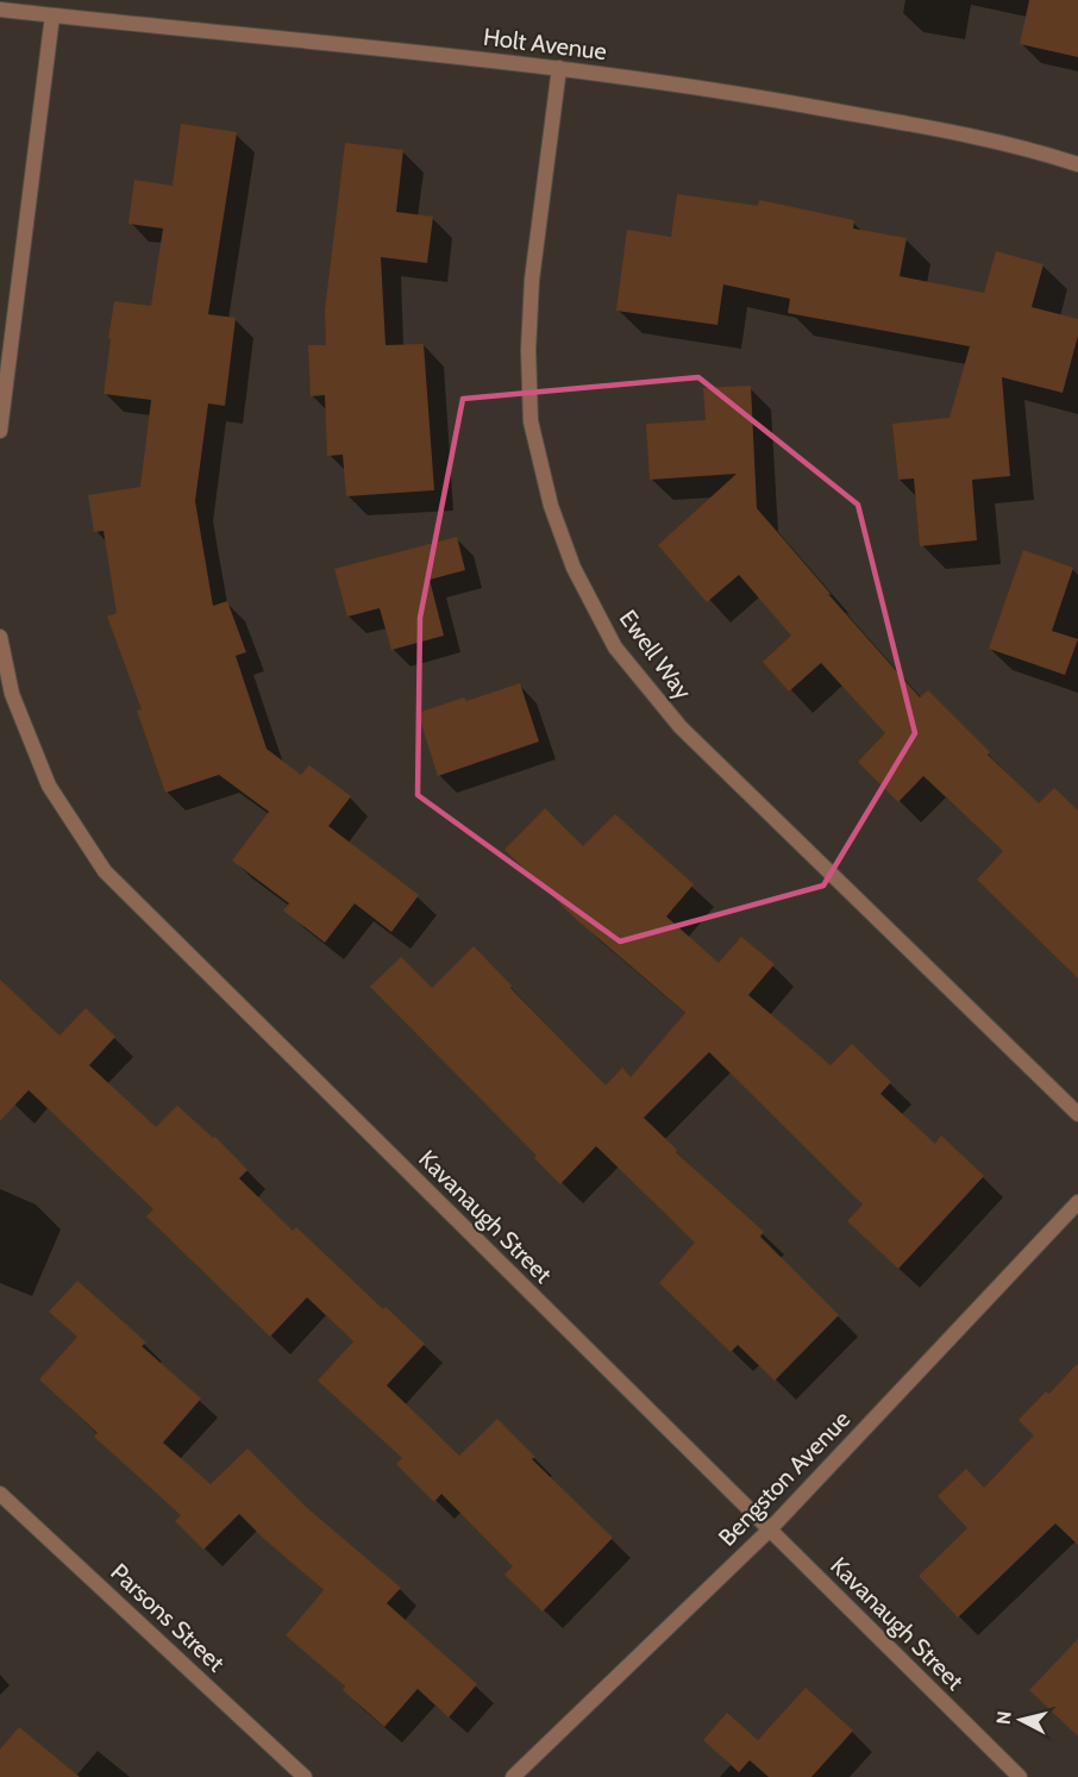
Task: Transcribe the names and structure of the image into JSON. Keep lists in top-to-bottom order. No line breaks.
{"streets":{"street":["Holt Avenue","Ewell Way","Kavanaugh Street","Bengston Avenue","Parsons Street"]},"crossings":[["Holt Avenue","Ewell Way"],["Kavanaugh Street","Bengston Avenue"]],"north":"left"}
